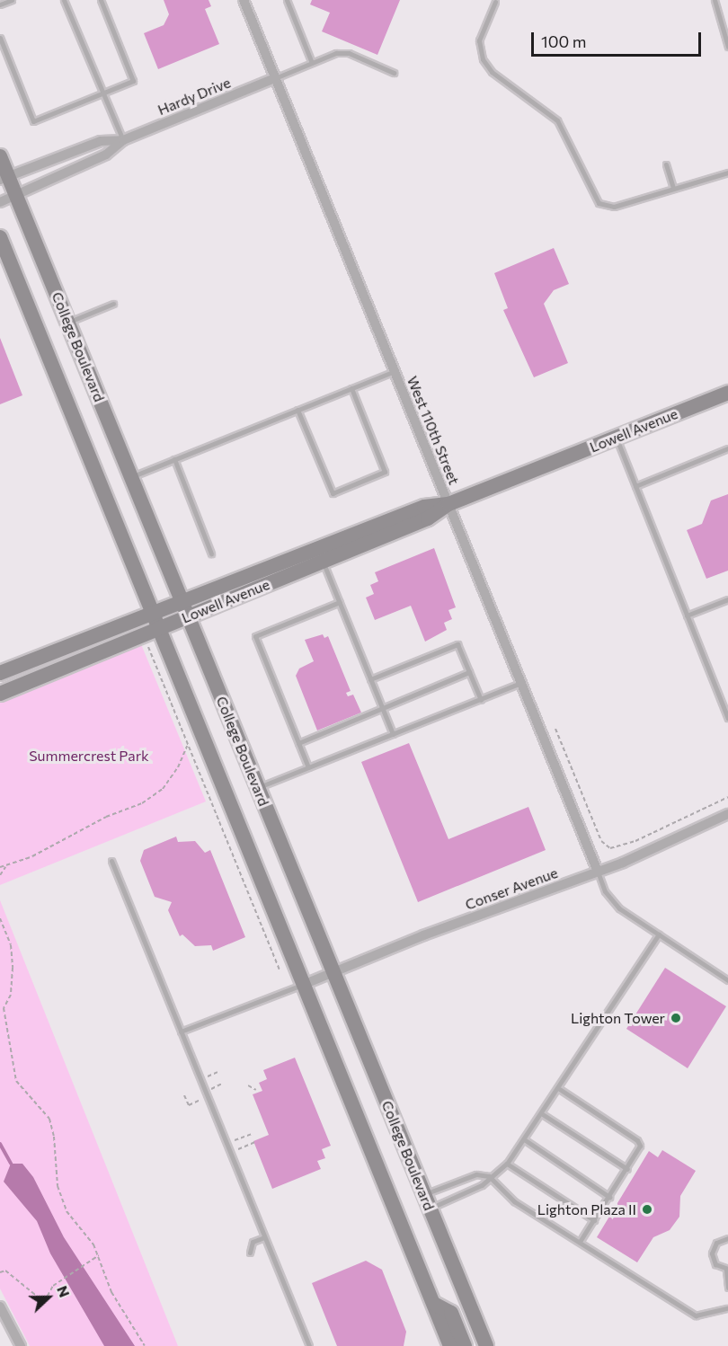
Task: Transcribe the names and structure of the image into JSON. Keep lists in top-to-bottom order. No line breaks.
{"streets":{"main road":["College Boulevard","Lowell Avenue"],"street":["Hardy Drive","West 110th Street","Conser Avenue"]},"crossings":[["Hardy Drive","College Boulevard"],["Hardy Drive","West 110th Street"],["College Boulevard","Lowell Avenue"],["College Boulevard","Conser Avenue"],["West 110th Street","Lowell Avenue"],["West 110th Street","Conser Avenue"]],"parks":["Summercrest Park"],"places":["Lighton Tower","Lighton Plaza II"],"scale_bar":"100 m","north":"right"}
